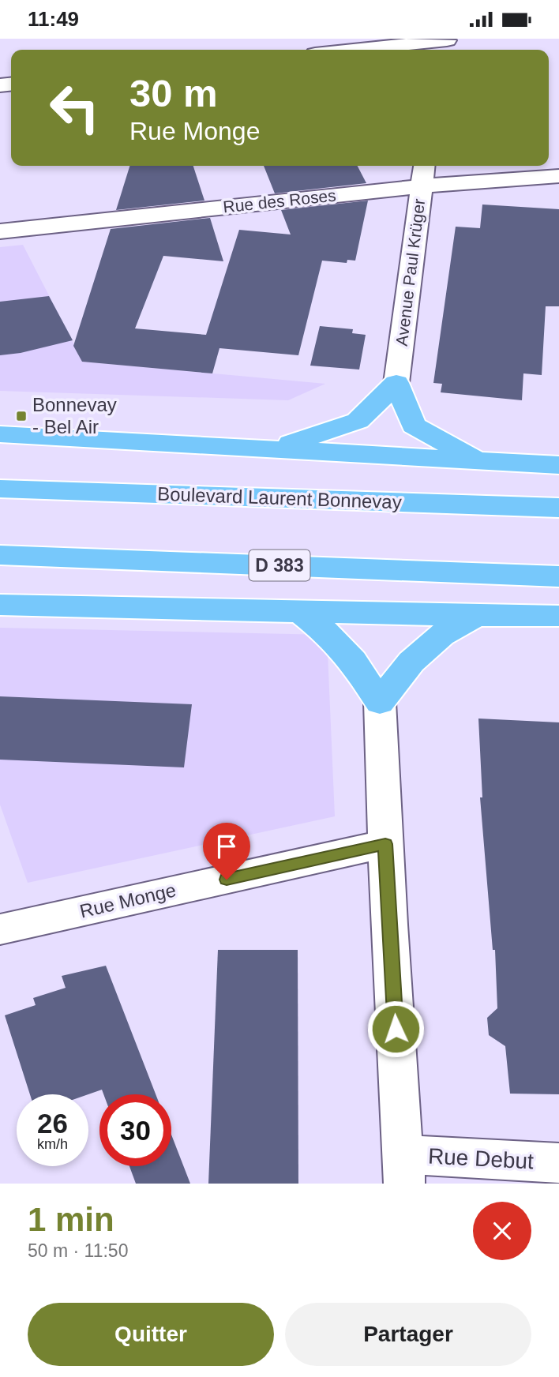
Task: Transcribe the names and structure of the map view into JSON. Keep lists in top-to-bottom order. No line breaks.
{"streets":{"highway":["Boulevard Laurent Bonnevay","D 383"],"street":["Rue des Roses","Avenue Paul Krüger","Rue Monge","Rue Debut"]},"crossings":[["Rue des Roses","Avenue Paul Krüger"]],"places":{"transit":["Bonnevay - Bel Air"]},"page":{"status":"11:49","turn":["30 m","Rue Monge"],"speed":"26 km/h","limit":"30","heading":["1 min","50 m · 11:50"],"buttons":["Quitter","Partager"]}}
